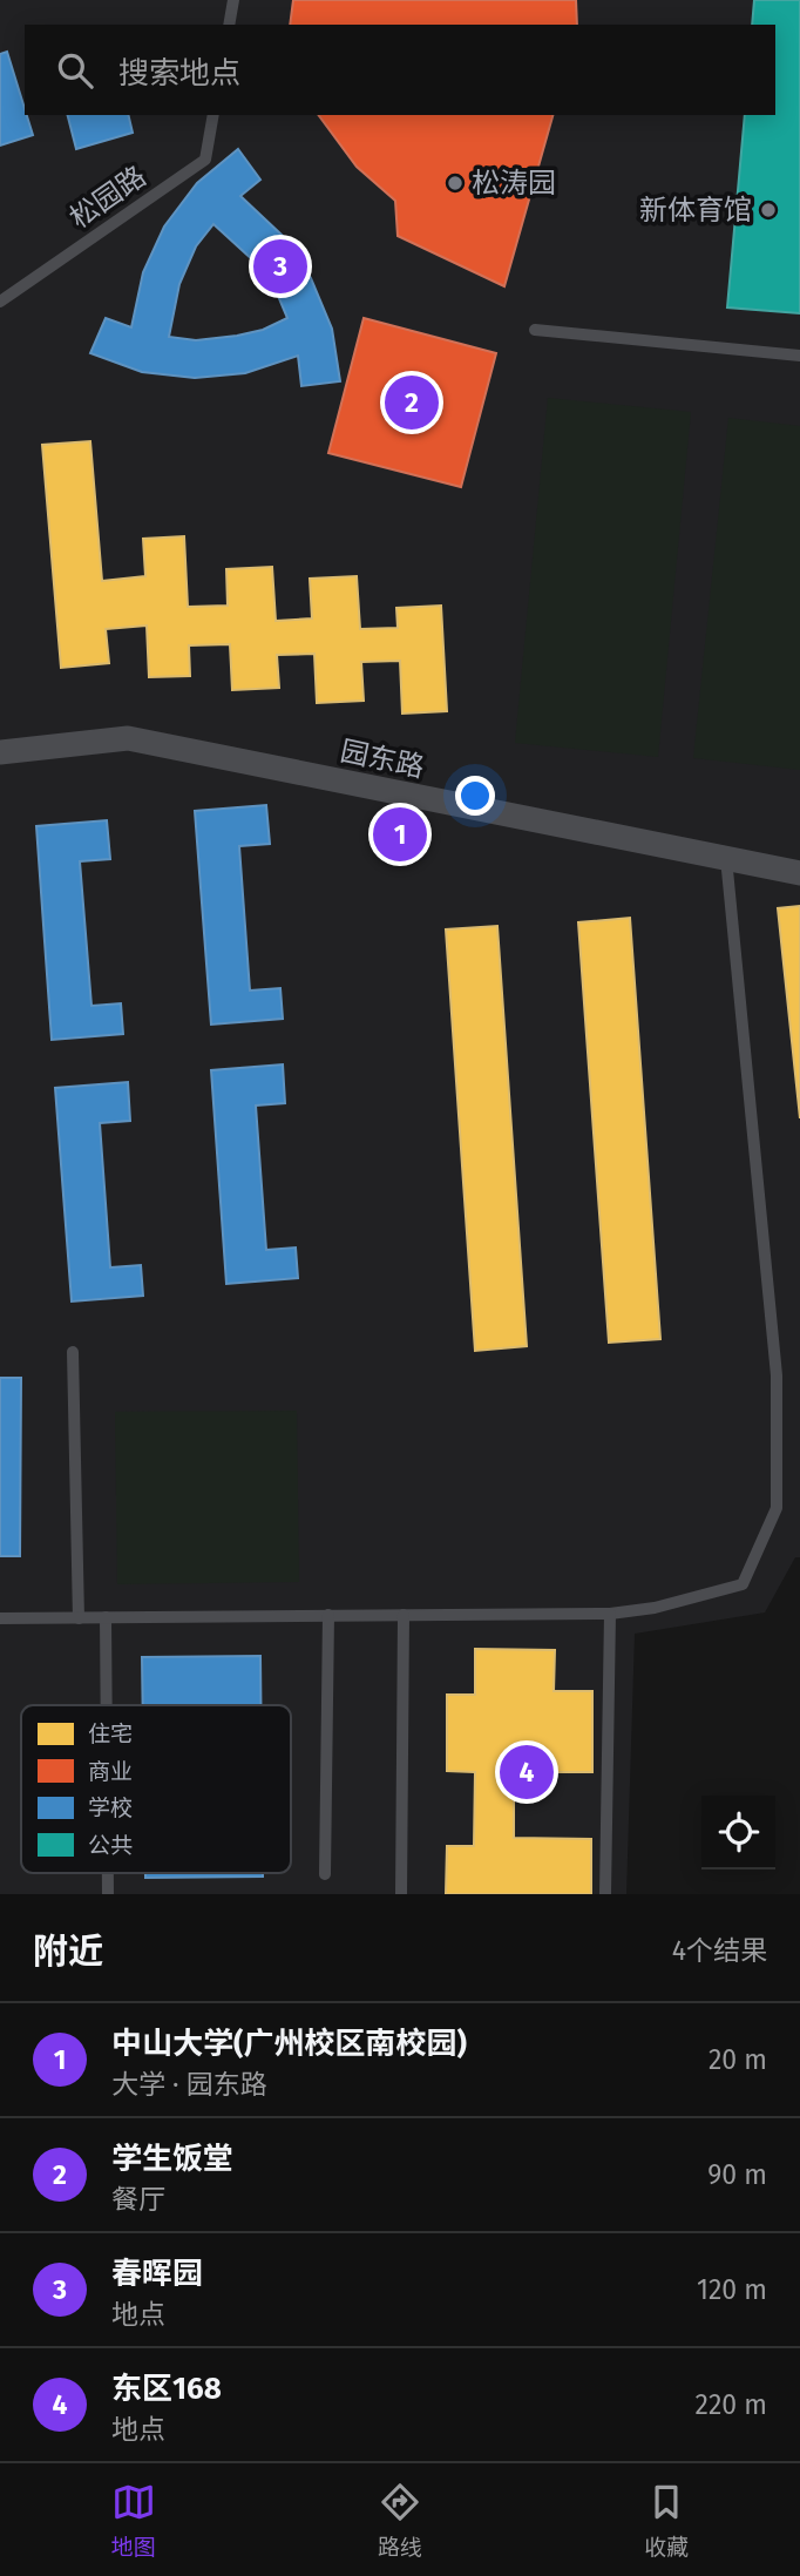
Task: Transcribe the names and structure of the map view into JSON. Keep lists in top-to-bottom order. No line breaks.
{"streets":{"street":["园东路"],"lane":["松园路"]},"places":["松涛园","新体育馆"],"legend":["住宅","商业","学校","公共"],"page":{"search":"搜索地点","pins":["3","2","1","4"],"heading":["附近","4个结果"],"list":[{"mark":"1","name":"中山大学(广州校区南校园)","note":"大学 · 园东路","value":"20 m"},{"mark":"2","name":"学生饭堂","note":"餐厅","value":"90 m"},{"mark":"3","name":"春晖园","note":"地点","value":"120 m"},{"mark":"4","name":"东区168","note":"地点","value":"220 m"}],"nav":["地图","路线","收藏"]}}
